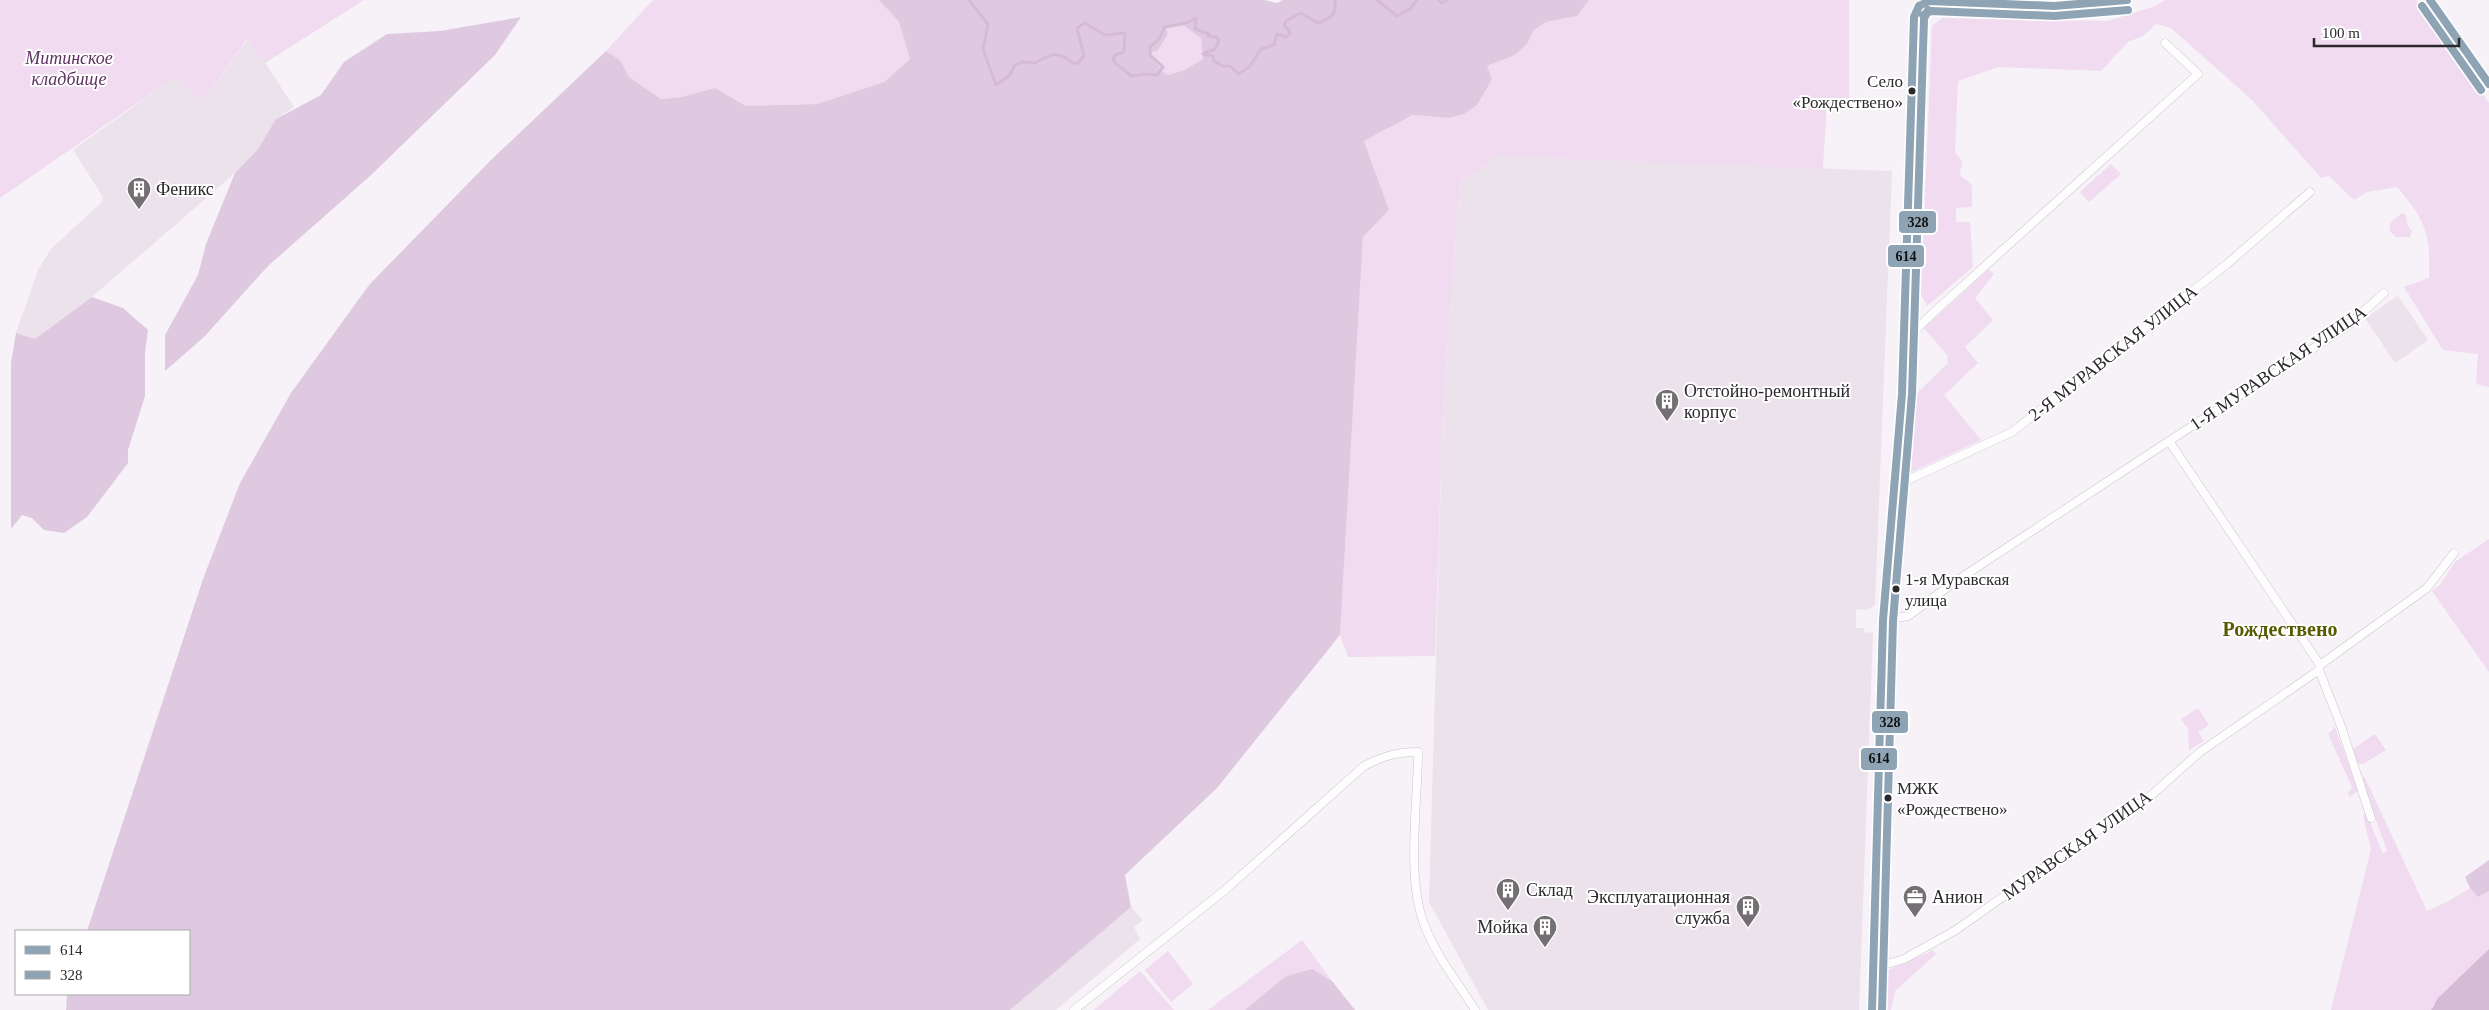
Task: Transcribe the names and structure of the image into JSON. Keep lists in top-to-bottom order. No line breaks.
{"streets":{"street":["2-Я МУРАВСКАЯ УЛИЦА","1-Я МУРАВСКАЯ УЛИЦА","МУРАВСКАЯ УЛИЦА"]},"districts":["Рождествено"],"parks":["Митинское кладбище"],"places":{"other":["Село «Рождествено»","1-я Муравская улица","МЖК «Рождествено»"],"building":["Феникс","Отстойно-ремонтный корпус","Склад","Эксплуатационная служба","Мойка"],"office":["Анион"]},"lines":["transit line 614","transit line 328"],"legend":["614","328"],"scale_bar":"100 m"}
